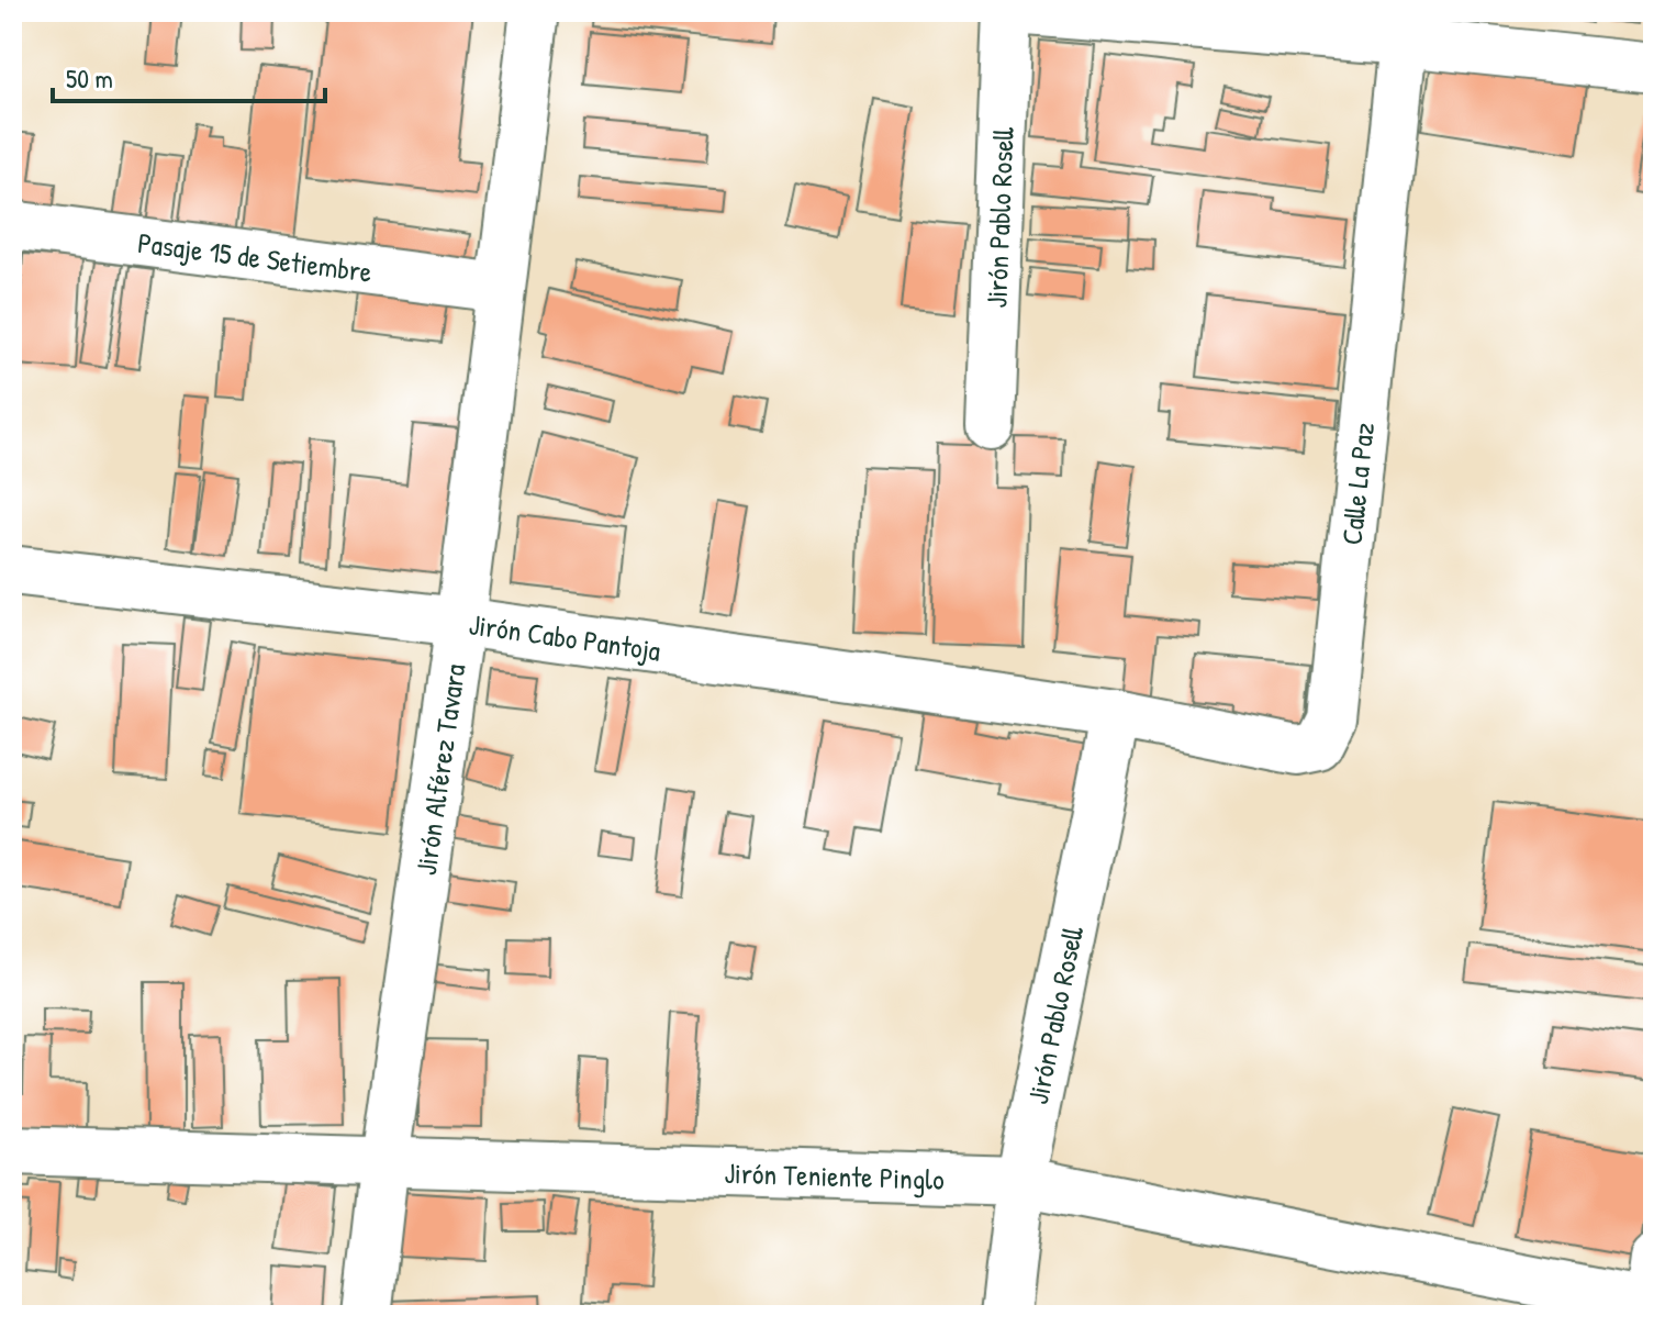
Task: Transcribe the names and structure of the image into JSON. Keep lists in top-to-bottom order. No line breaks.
{"streets":{"street":["Jirón Pablo Rosell","Pasaje 15 de Setiembre","Calle La Paz","Jirón Cabo Pantoja","Jirón Alférez Tavara","Jirón Teniente Pinglo"]},"crossings":[["Jirón Pablo Rosell","Calle La Paz"],["Jirón Pablo Rosell","Jirón Cabo Pantoja"],["Jirón Pablo Rosell","Jirón Teniente Pinglo"],["Pasaje 15 de Setiembre","Jirón Alférez Tavara"],["Calle La Paz","Jirón Cabo Pantoja"],["Jirón Cabo Pantoja","Jirón Alférez Tavara"],["Jirón Alférez Tavara","Jirón Teniente Pinglo"]],"scale_bar":"50 m"}
